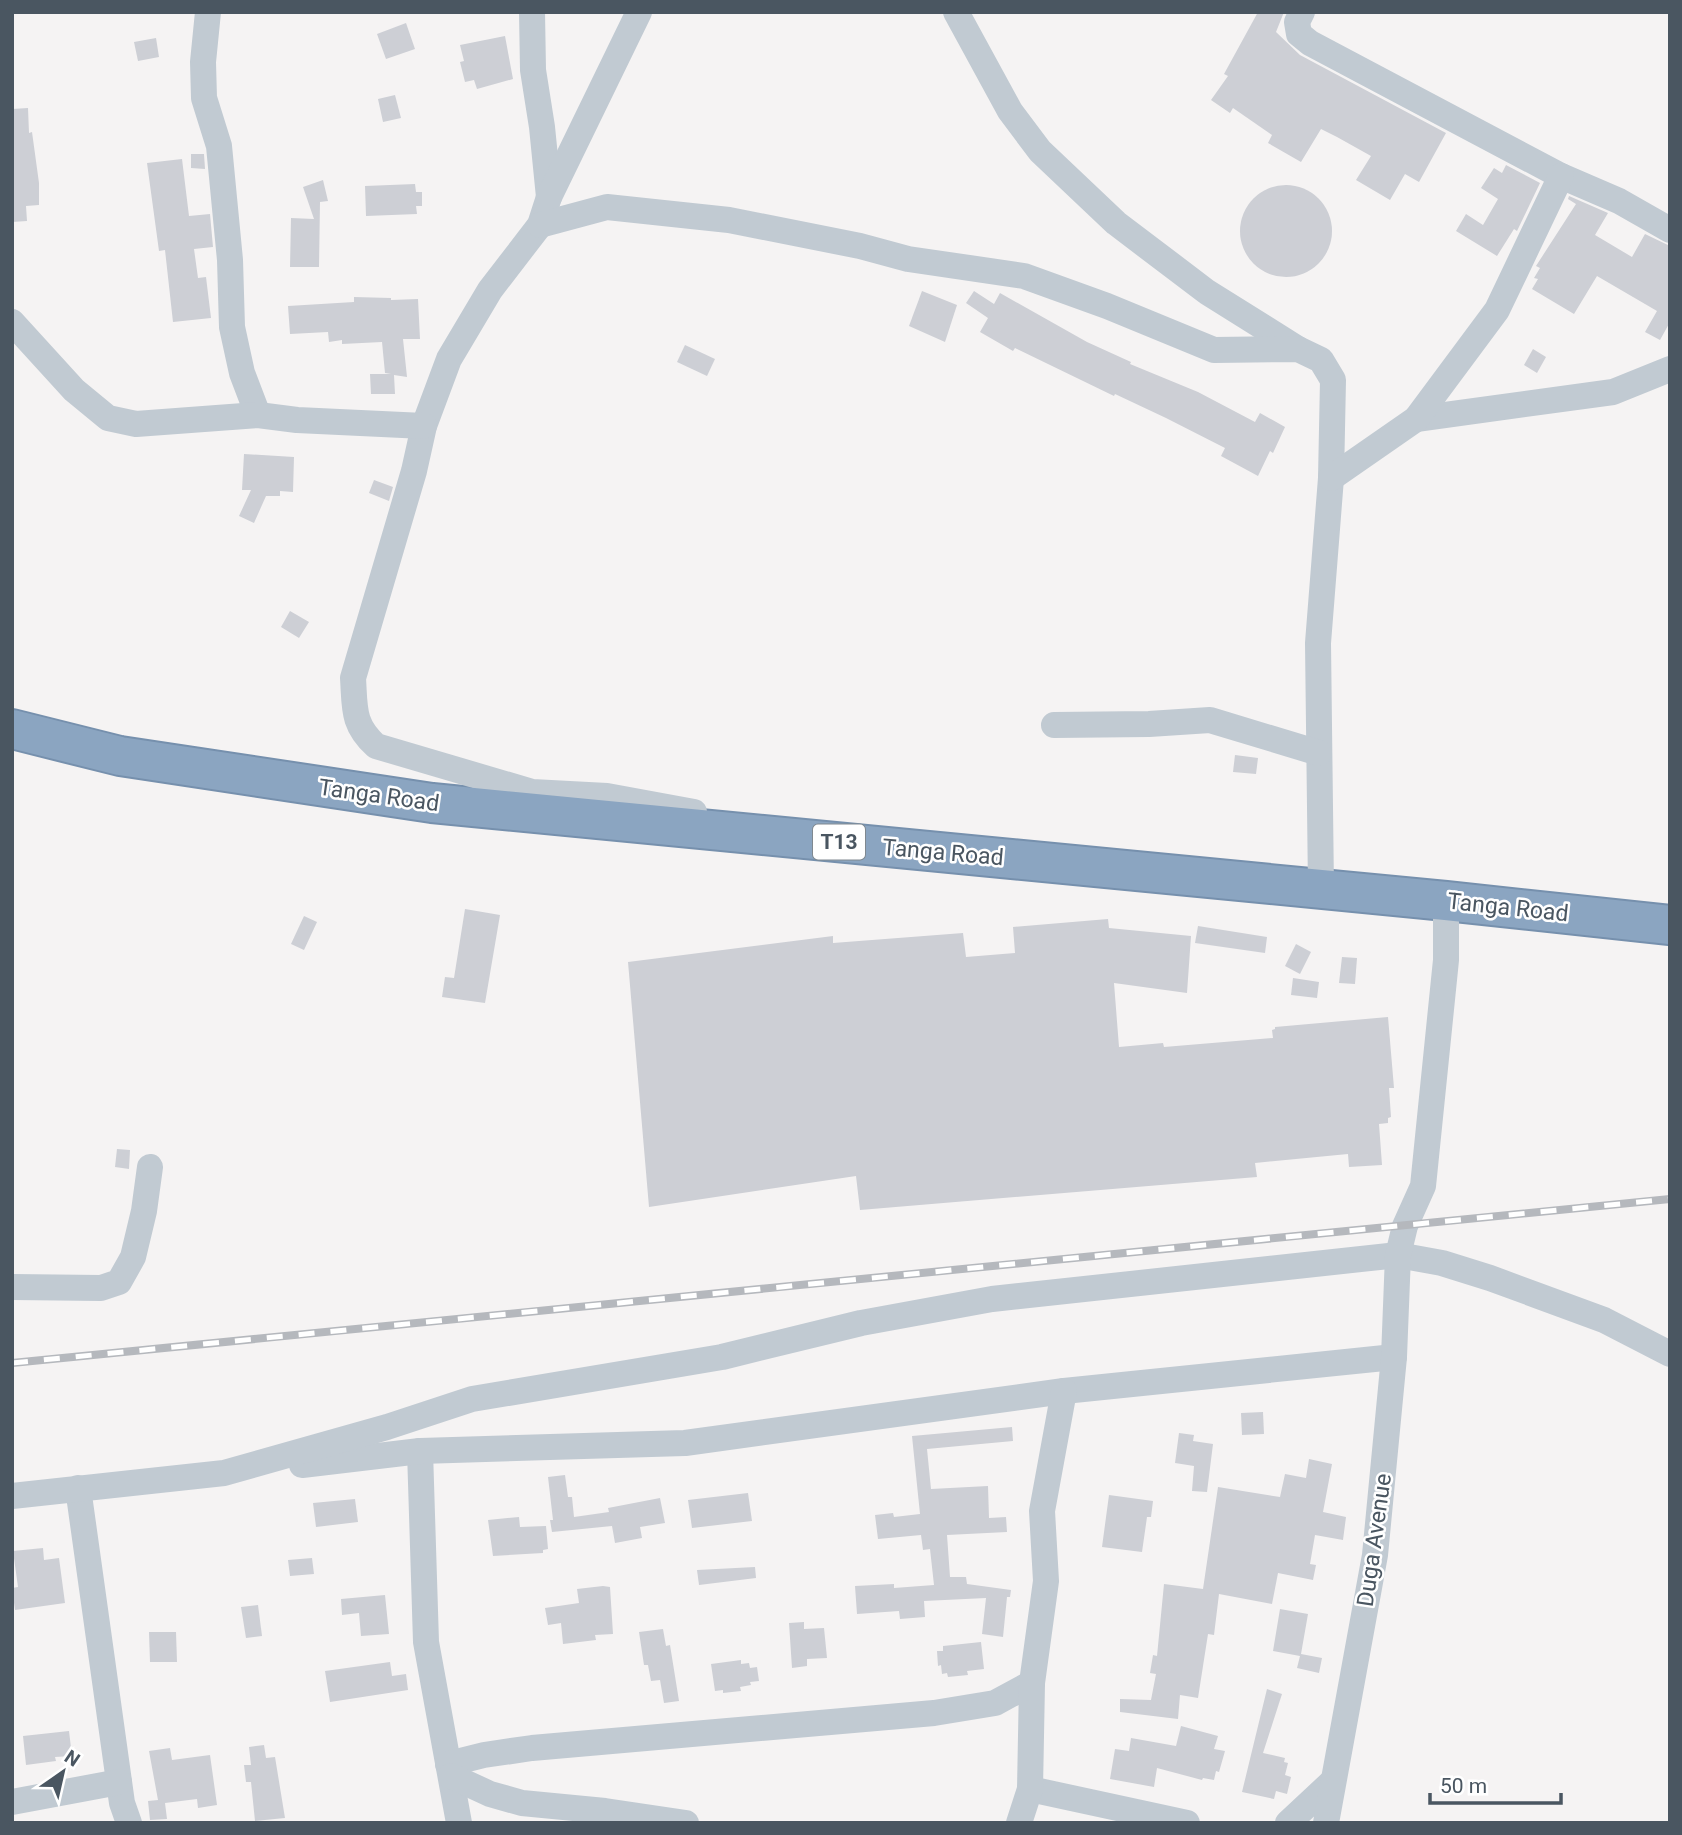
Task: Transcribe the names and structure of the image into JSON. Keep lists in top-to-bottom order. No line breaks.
{"streets":{"highway":["Tanga Road","T13"],"street":["Duga Avenue"]},"crossings":[["Tanga Road","Duga Avenue"]],"scale_bar":"50 m","north":"top right"}
